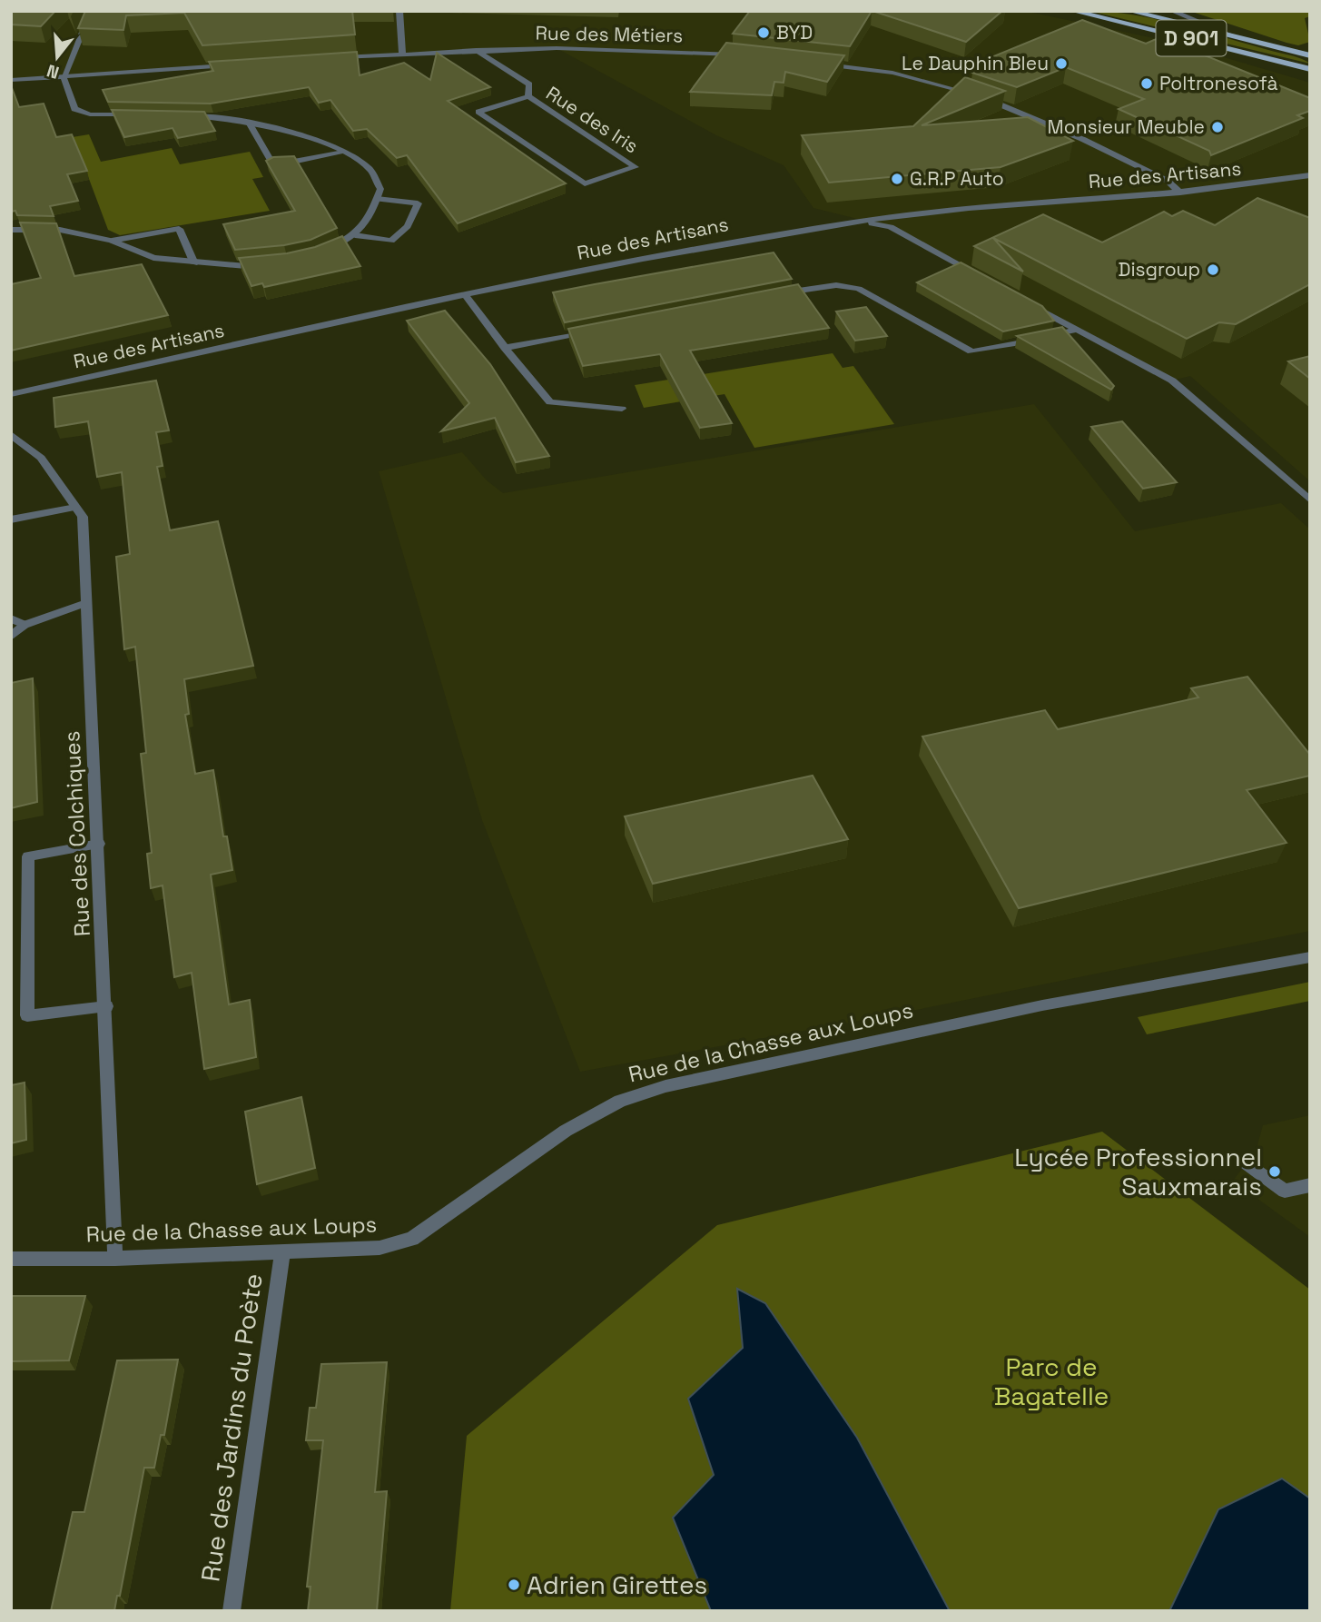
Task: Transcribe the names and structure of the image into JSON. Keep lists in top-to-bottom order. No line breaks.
{"streets":{"main road":["D 901"],"street":["Rue des Métiers","Rue des Iris","Rue des Artisans","Rue des Colchiques","Rue de la Chasse aux Loups","Rue des Jardins du Poète"]},"crossings":[["Rue des Métiers","Rue des Iris"],["Rue des Colchiques","Rue de la Chasse aux Loups"],["Rue de la Chasse aux Loups","Rue des Jardins du Poète"]],"parks":["Parc de Bagatelle"],"places":["BYD","Le Dauphin Bleu","Poltronesofà","Monsieur Meuble","G.R.P Auto","Disgroup","Lycée Professionnel Sauxmarais","Adrien Girettes"],"north":"bottom"}
